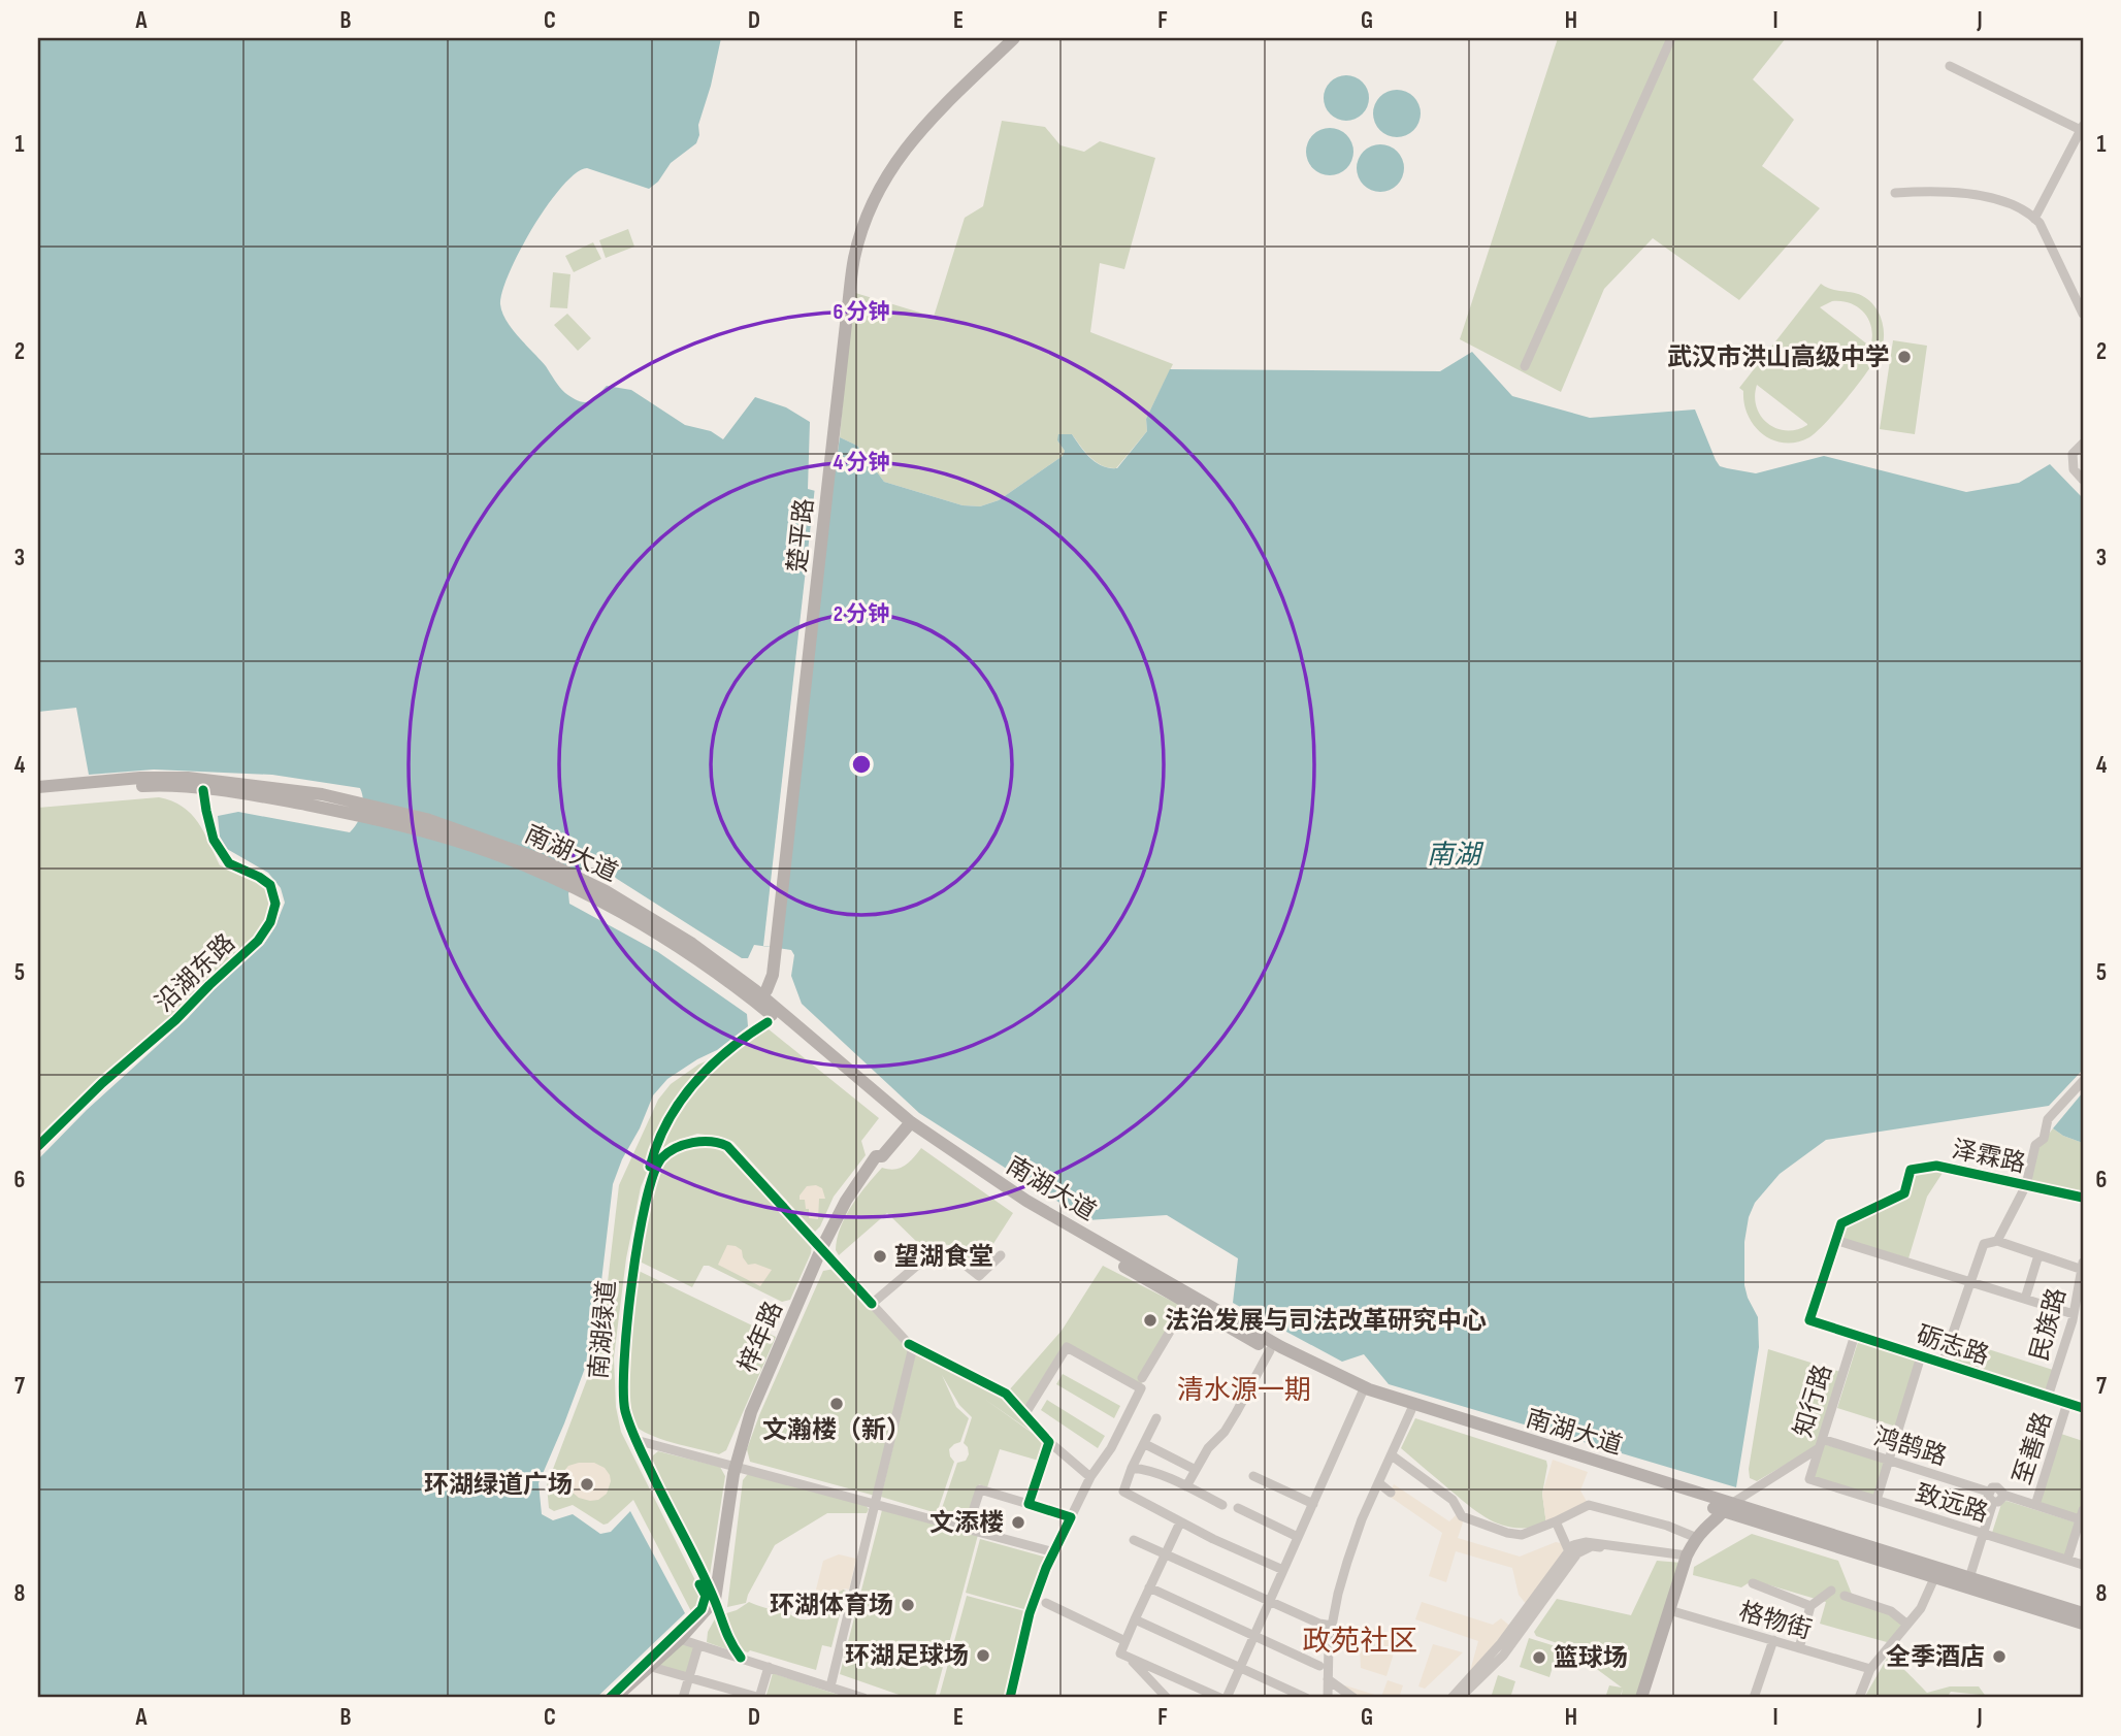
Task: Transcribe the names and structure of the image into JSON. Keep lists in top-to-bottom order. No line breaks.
{"streets":{"main road":["楚平路","南湖大道","梓年路"],"street":["沿湖东路","泽霖路","民族路","砺志路","知行路","鸿鹄路","至善路","致远路","格物街"],"cycle path":["南湖绿道"]},"crossings":[["楚平路","南湖大道"],["南湖大道","沿湖东路"],["南湖大道","梓年路"],["泽霖路","砺志路"],["民族路","砺志路"],["砺志路","知行路"],["砺志路","至善路"],["知行路","鸿鹄路"],["知行路","致远路"]],"districts":["清水源一期","政苑社区"],"water":["南湖"],"places":["武汉市洪山高级中学","望湖食堂","法治发展与司法改革研究中心","文瀚楼（新）","环湖绿道广场","文添楼","环湖体育场","环湖足球场","全季酒店","篮球场"],"grid":{"columns":["A","B","C","D","E","F","G","H","I","J"],"rows":["1","2","3","4","5","6","7","8"]},"rings":["6 分钟","4 分钟","2 分钟"]}
